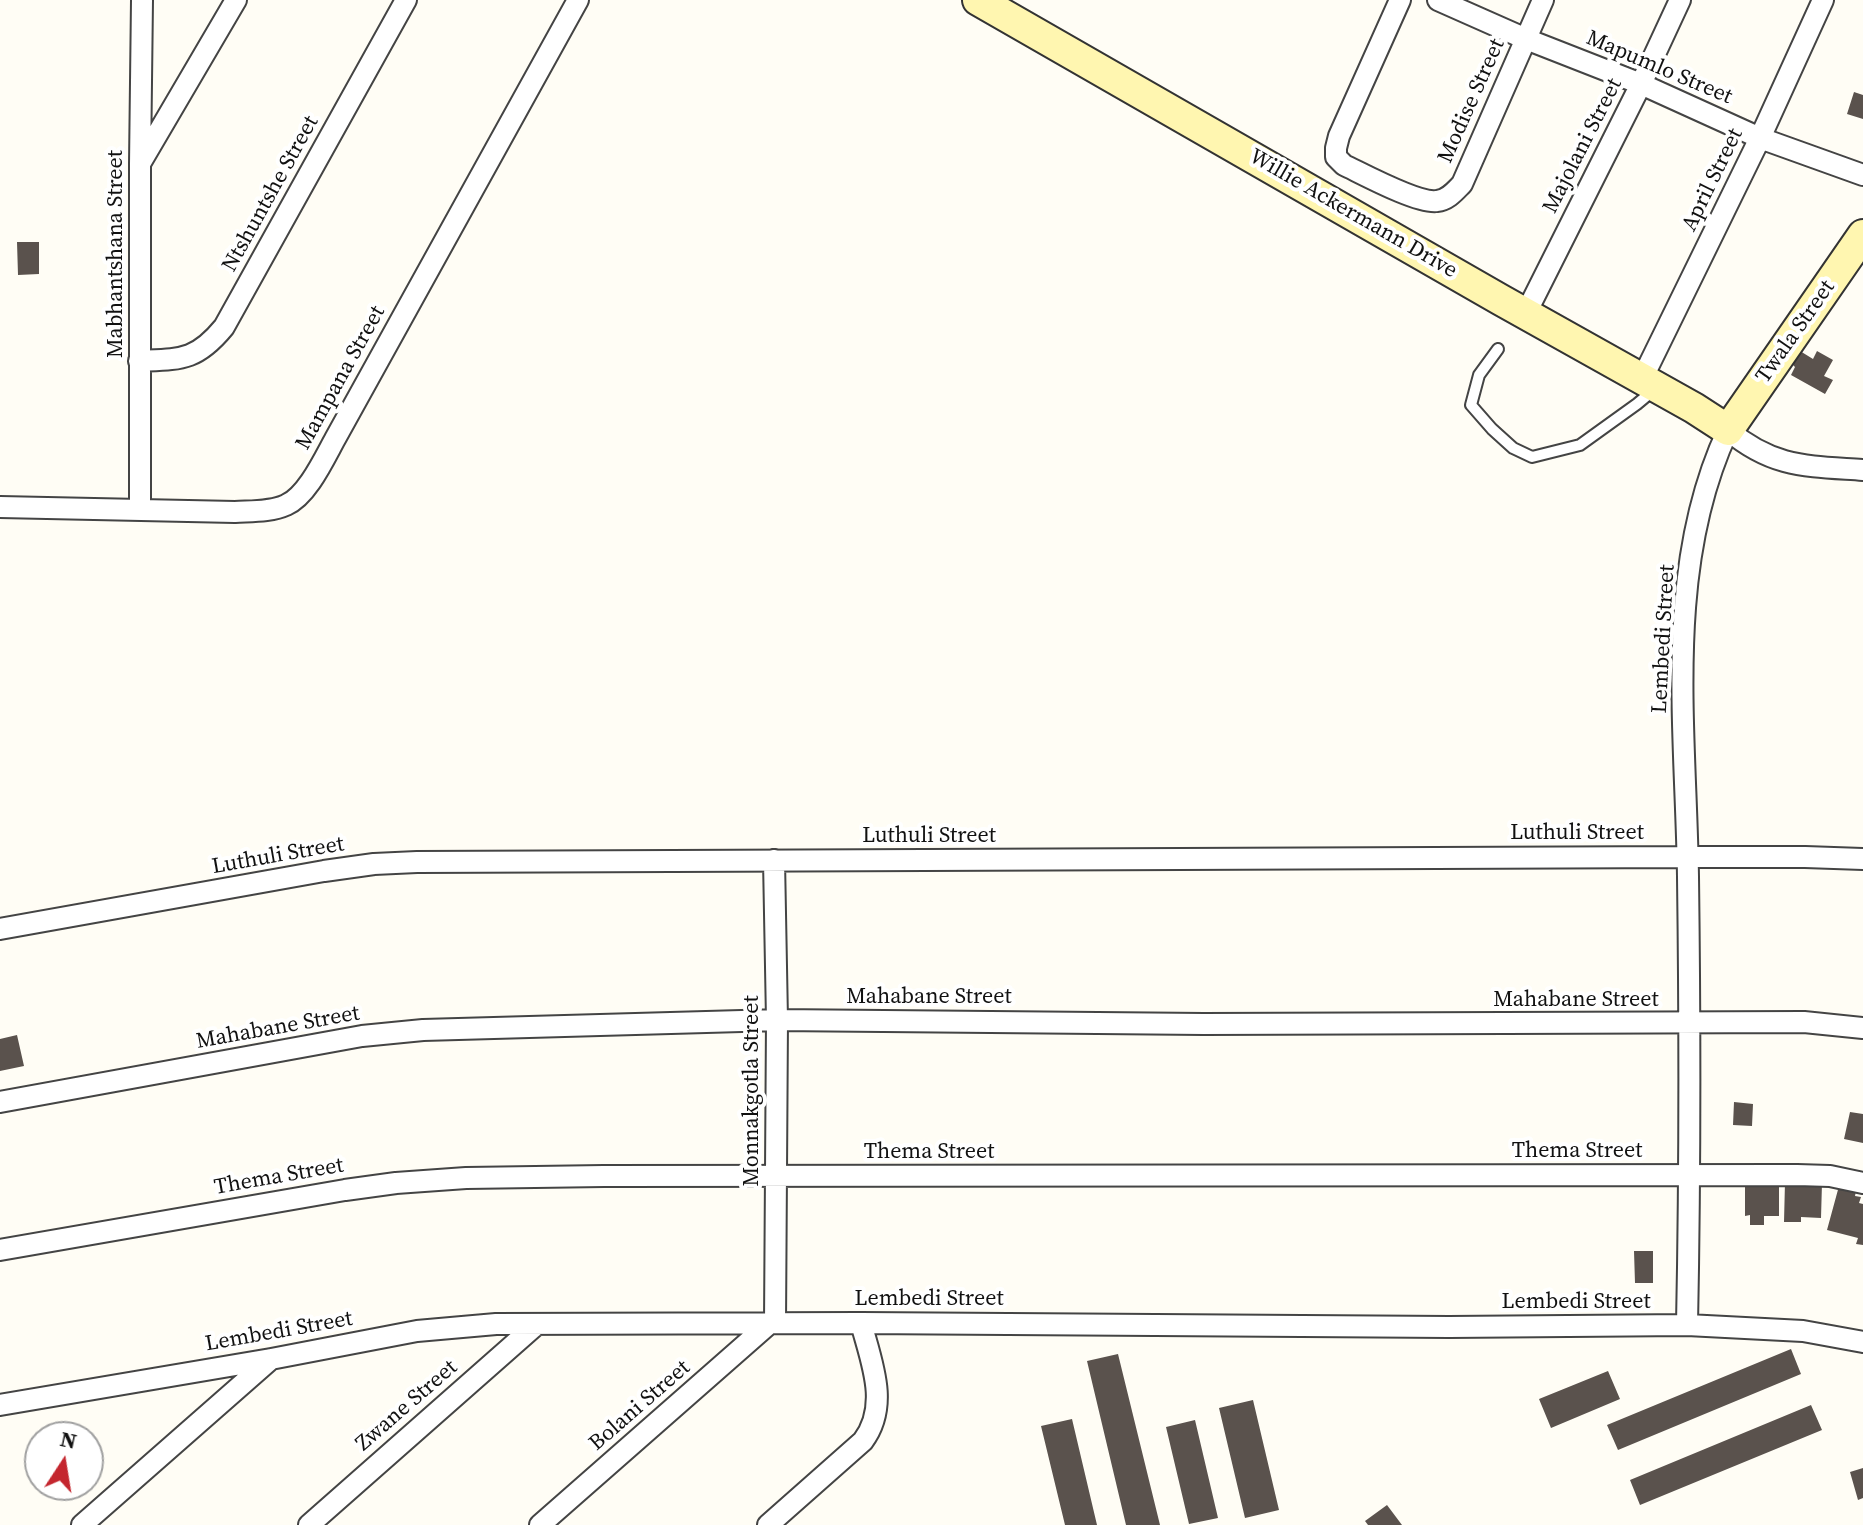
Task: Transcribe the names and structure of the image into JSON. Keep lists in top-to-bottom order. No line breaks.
{"streets":{"street":["Mapumlo Street","Modise Street","Majolani Street","April Street","Ntshuntshe Street","Willie Ackermann Drive","Mabhantshana Street","Twala Street","Mampana Street","Lembedi Street","Luthuli Street","Mahabane Street","Monnakgotla Street","Thema Street","Zwane Street","Bolani Street"]},"crossings":[["Mapumlo Street","Modise Street"],["Mapumlo Street","Majolani Street"],["Mapumlo Street","April Street"],["Majolani Street","Willie Ackermann Drive"],["April Street","Willie Ackermann Drive"],["Ntshuntshe Street","Mabhantshana Street"],["Willie Ackermann Drive","Twala Street"],["Willie Ackermann Drive","Lembedi Street"],["Mabhantshana Street","Mampana Street"],["Twala Street","Lembedi Street"],["Lembedi Street","Luthuli Street"],["Lembedi Street","Mahabane Street"],["Lembedi Street","Monnakgotla Street"],["Lembedi Street","Thema Street"],["Lembedi Street","Zwane Street"],["Lembedi Street","Bolani Street"],["Luthuli Street","Monnakgotla Street"],["Mahabane Street","Monnakgotla Street"],["Monnakgotla Street","Thema Street"],["Monnakgotla Street","Bolani Street"]],"north":"top"}
